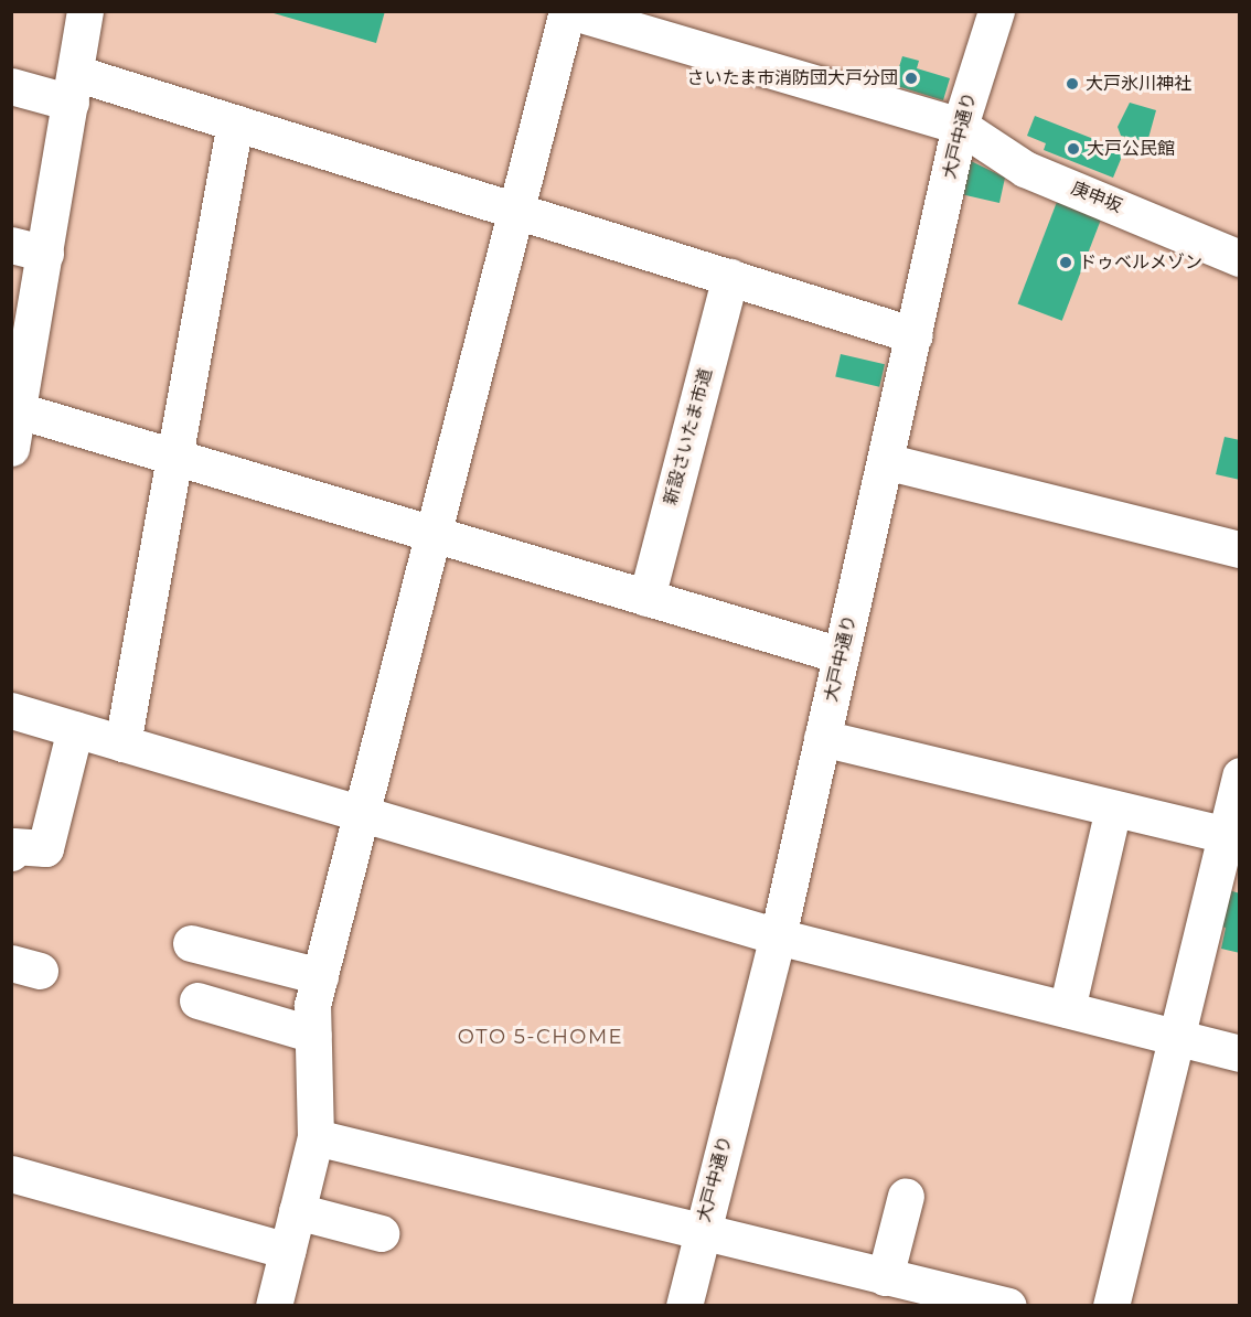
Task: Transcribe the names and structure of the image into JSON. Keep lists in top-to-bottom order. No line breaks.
{"streets":{"street":["大戸中通り","庚申坂","新設さいたま市道"]},"crossings":[["大戸中通り","庚申坂"]],"districts":["OTO 5-CHOME"],"places":["さいたま市消防団大戸分団","大戸氷川神社","大戸公民館","ドゥベルメゾン"]}
